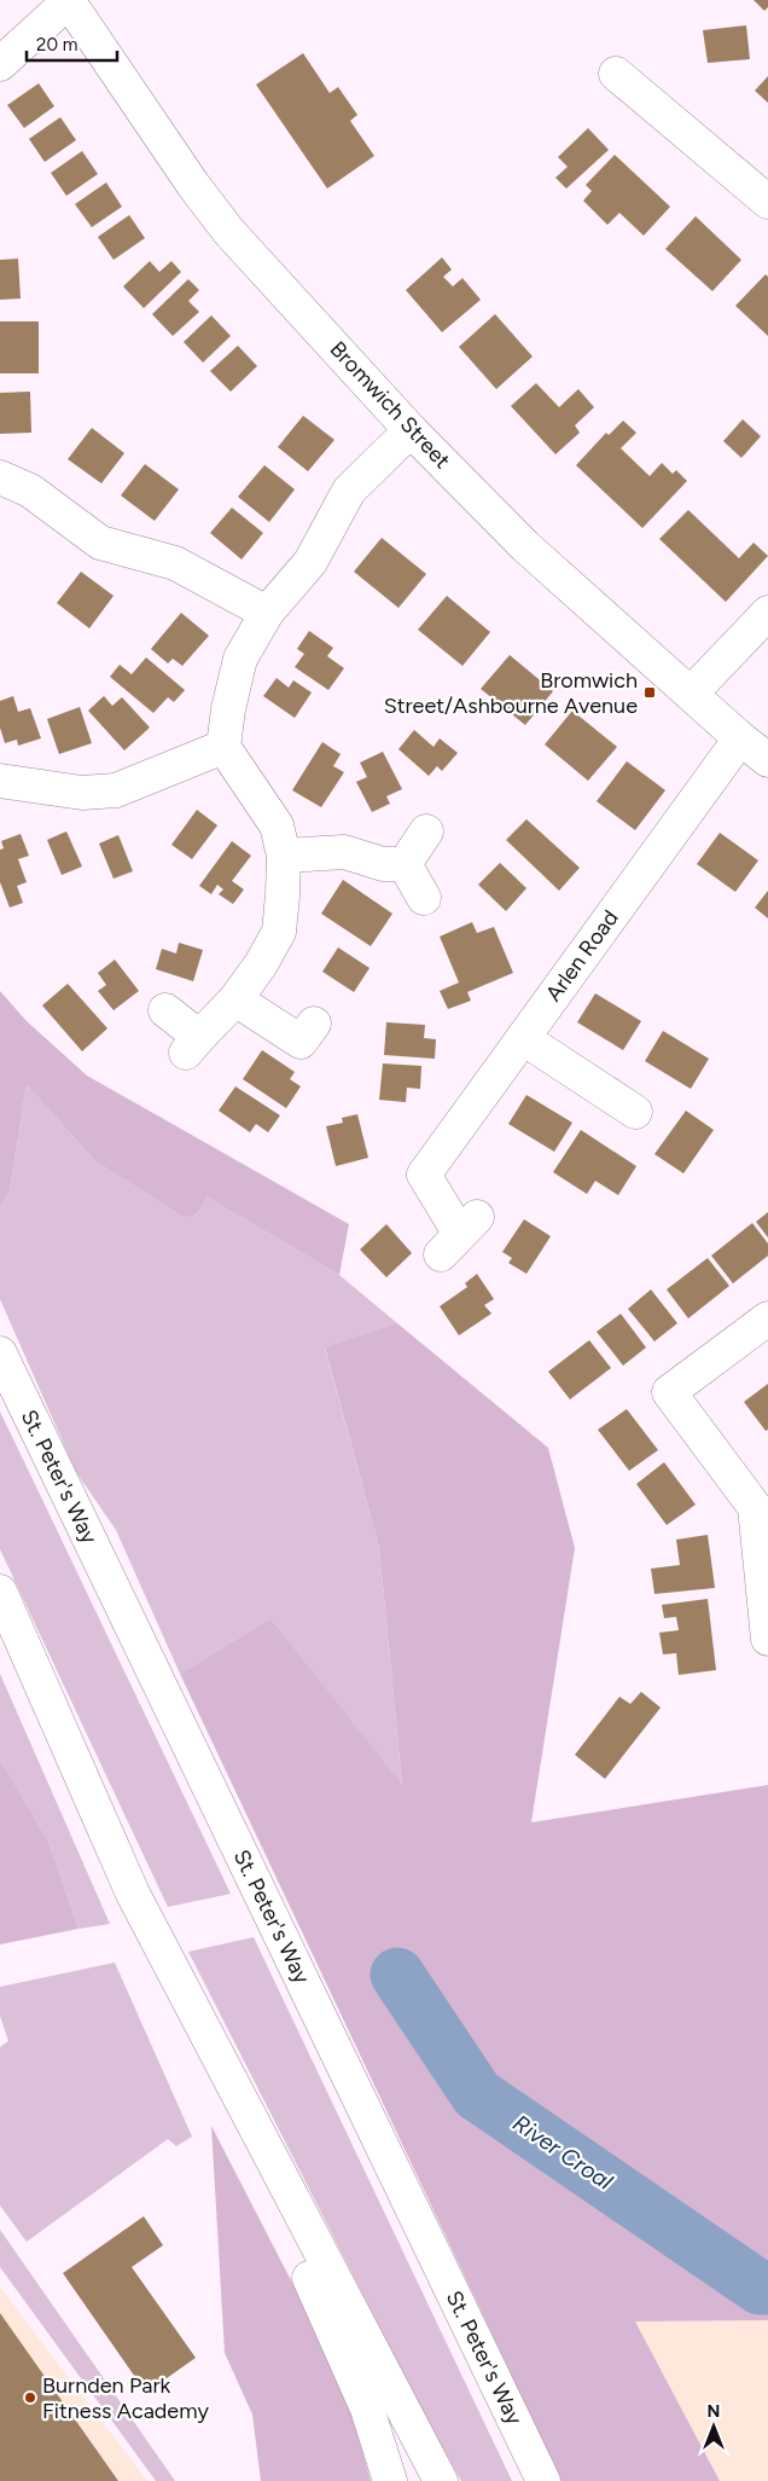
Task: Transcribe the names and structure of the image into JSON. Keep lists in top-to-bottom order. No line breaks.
{"streets":{"main road":["Bromwich Street","Arlen Road","St. Peter's Way"]},"crossings":[["Bromwich Street","Arlen Road"]],"water":["River Croal"],"places":{"transit":["Bromwich Street/Ashbourne Avenue"],"other":["Burnden Park Fitness Academy"]},"scale_bar":"20 m","north":"top"}
